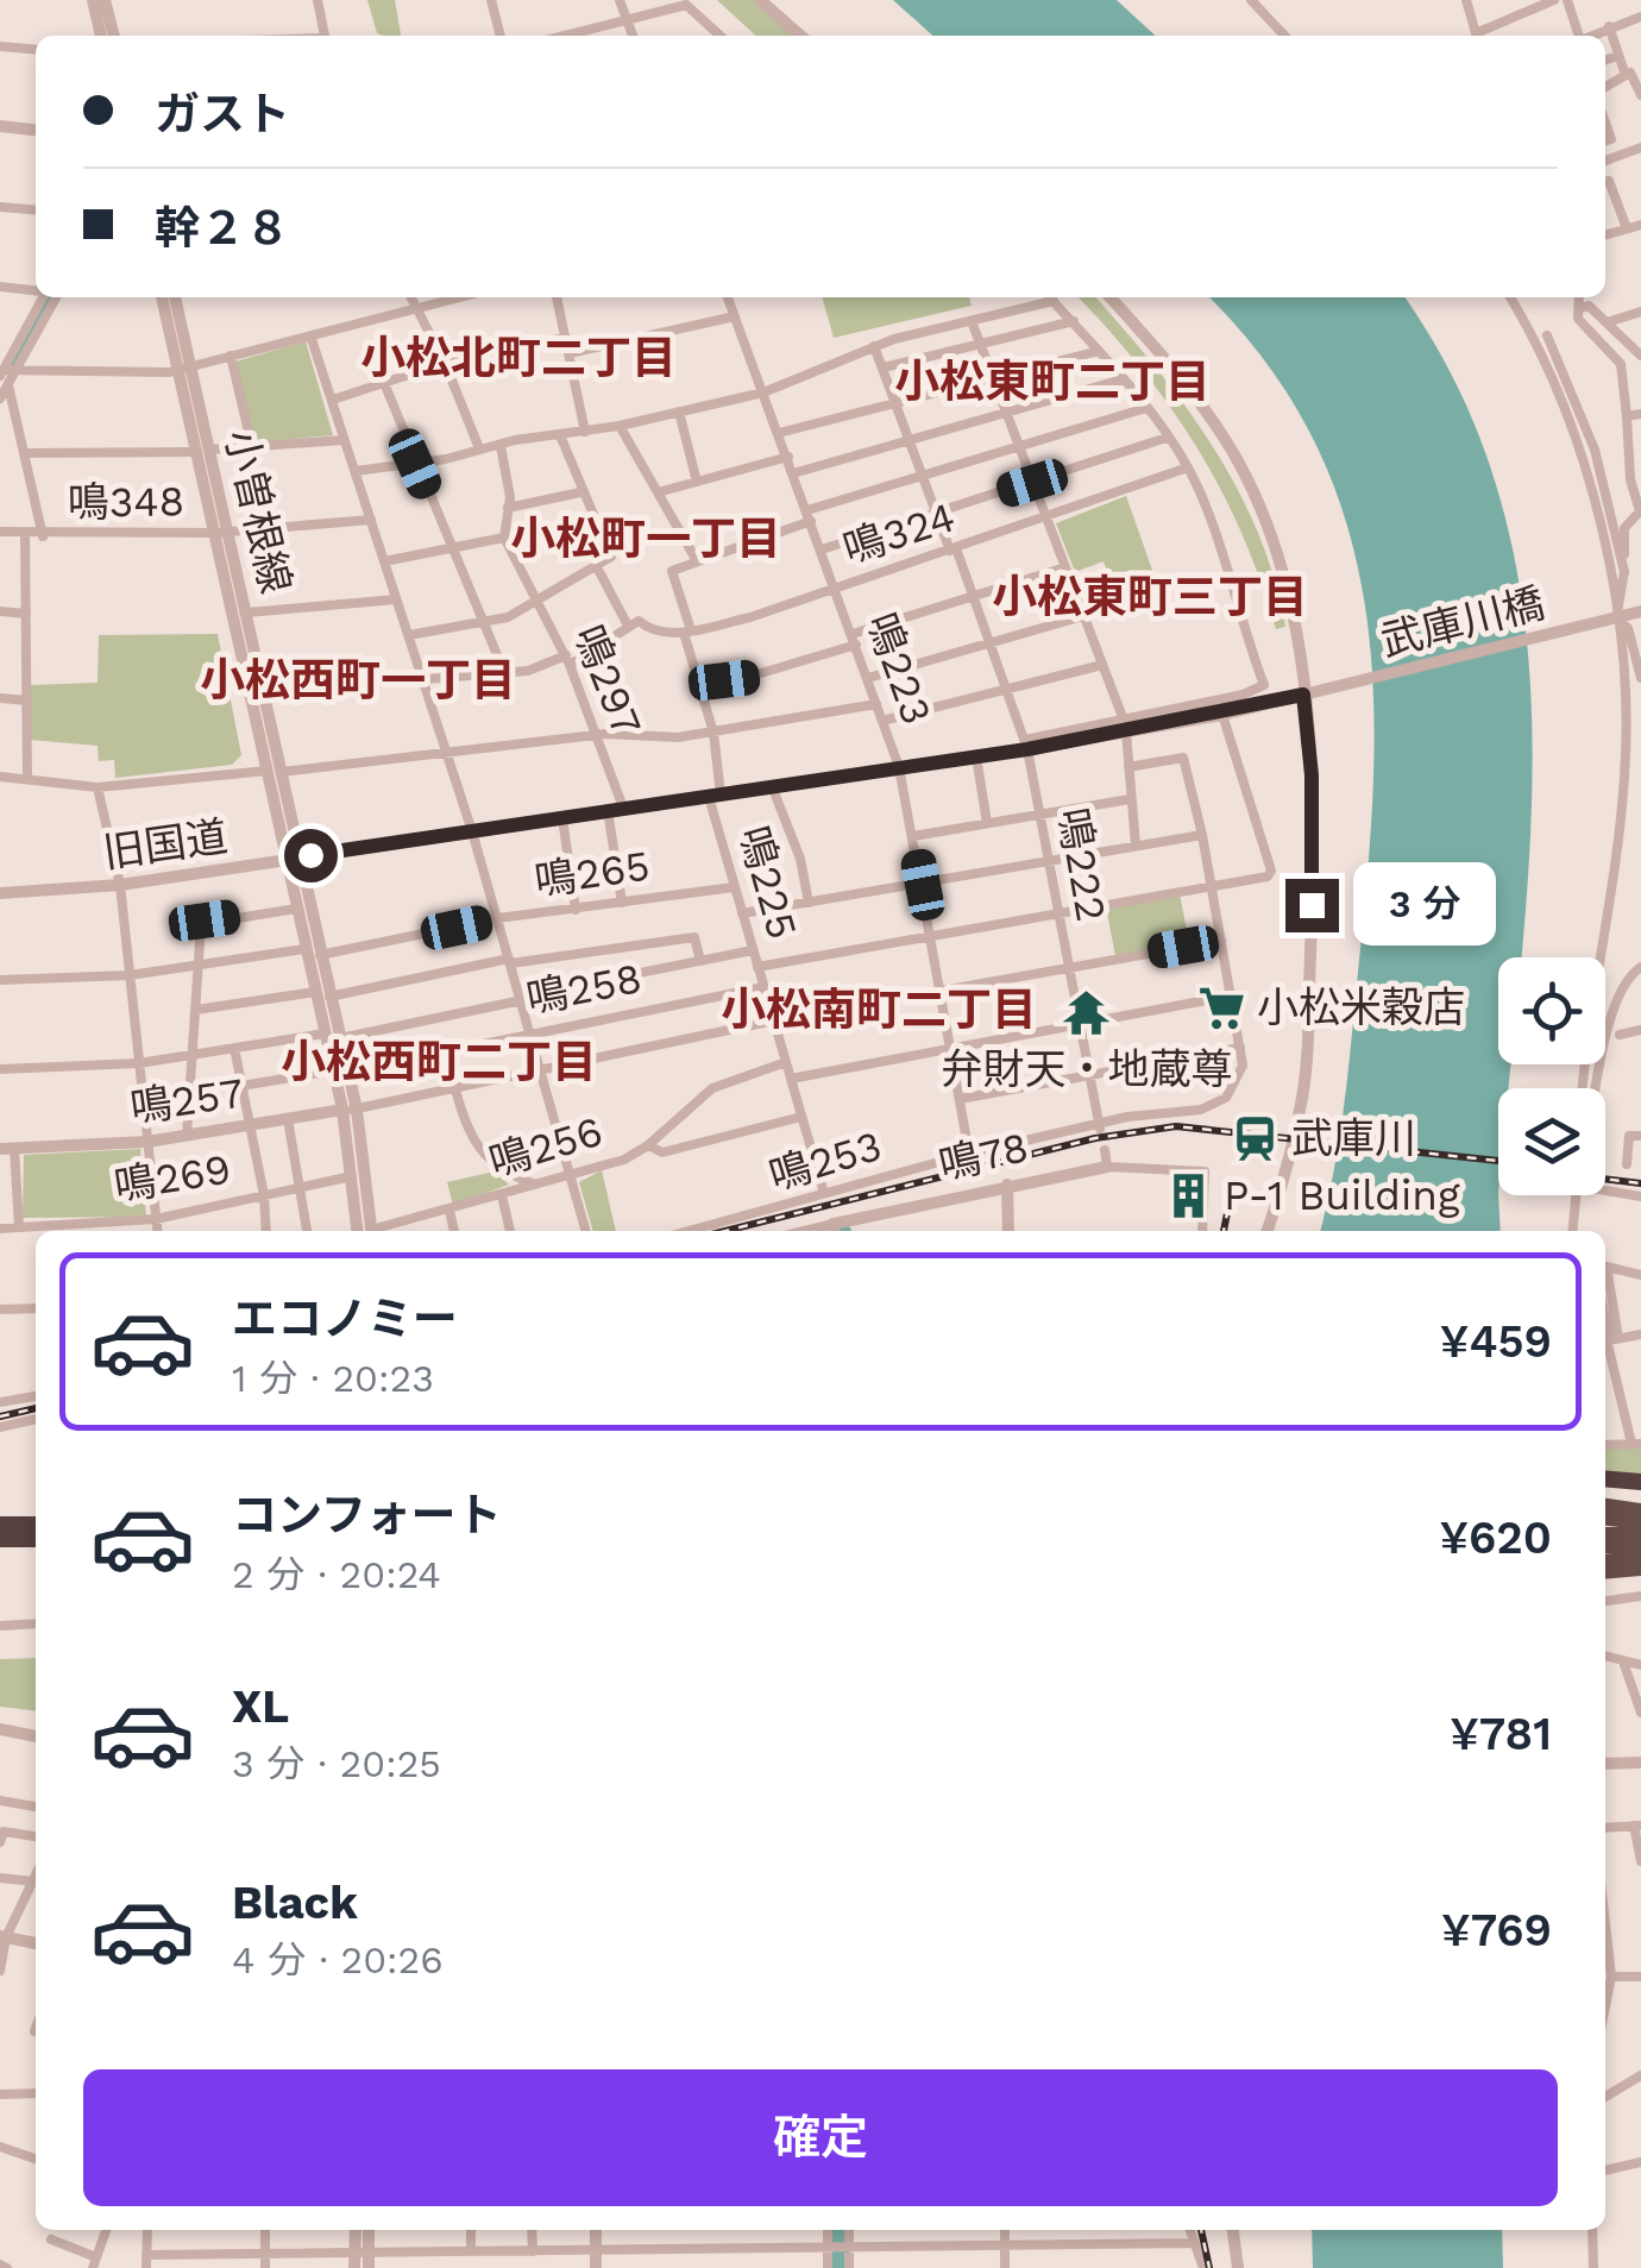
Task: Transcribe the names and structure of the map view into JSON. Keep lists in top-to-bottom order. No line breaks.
{"streets":{"street":["鳴348","小曽根線","鳴324","武庫川橋","鳴223","鳴297","旧国道","鳴222","鳴265","鳴225","鳴258","鳴257","鳴256","鳴78","鳴253","鳴269"]},"crossings":[["鳴348","小曽根線"],["小曽根線","旧国道"],["小曽根線","鳴265"],["小曽根線","鳴258"],["小曽根線","鳴257"],["小曽根線","鳴269"],["鳴324","鳴223"],["鳴324","鳴222"],["鳴324","鳴225"],["武庫川橋","旧国道"],["鳴223","旧国道"],["鳴223","鳴257"],["鳴223","鳴253"],["鳴297","旧国道"],["鳴297","鳴265"],["旧国道","鳴222"],["旧国道","鳴225"],["鳴222","鳴257"],["鳴222","鳴253"],["鳴265","鳴225"],["鳴225","鳴258"],["鳴225","鳴257"],["鳴225","鳴256"],["鳴225","鳴253"]],"districts":["小松北町二丁目","小松東町二丁目","小松町一丁目","小松東町三丁目","小松西町一丁目","小松南町二丁目","小松西町二丁目"],"places":{"supermarket":["小松米穀店"],"temple":["弁財天・地蔵尊"],"station":["武庫川"],"building":["P-1 Building"]},"page":{"banner":["ガスト","幹２８"],"bubble":"3 分","list":[{"name":"エコノミー","note":"1 分 · 20:23","value":"¥459"},{"name":"コンフォート","note":"2 分 · 20:24","value":"¥620"},{"name":"XL","note":"3 分 · 20:25","value":"¥781"},{"name":"Black","note":"4 分 · 20:26","value":"¥769"}],"buttons":"確定"}}
